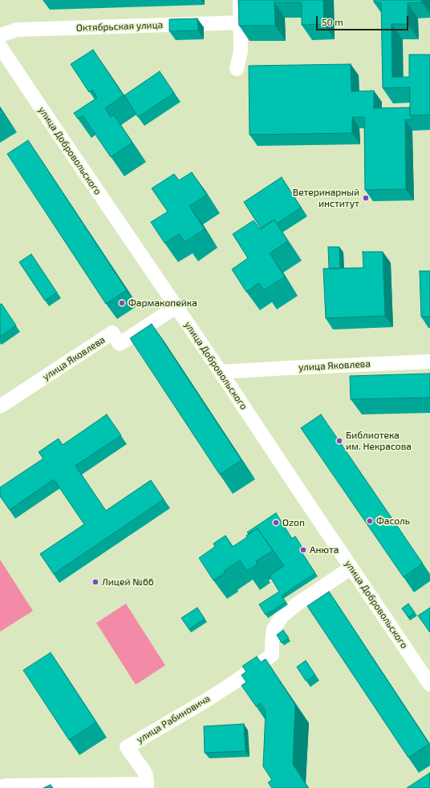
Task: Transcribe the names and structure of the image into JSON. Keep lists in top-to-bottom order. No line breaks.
{"streets":{"street":["Октябрьская улица","улица Добровольского","улица Яковлева","улица Рабиновича"]},"crossings":[["улица Добровольского","улица Яковлева"],["улица Добровольского","улица Рабиновича"]],"places":["Ветеринарный институт","Фармакопейка","Библиотека им. Некрасова","Фасоль","Ozon","Анюта","Лицей №66"],"scale_bar":"50 m"}
